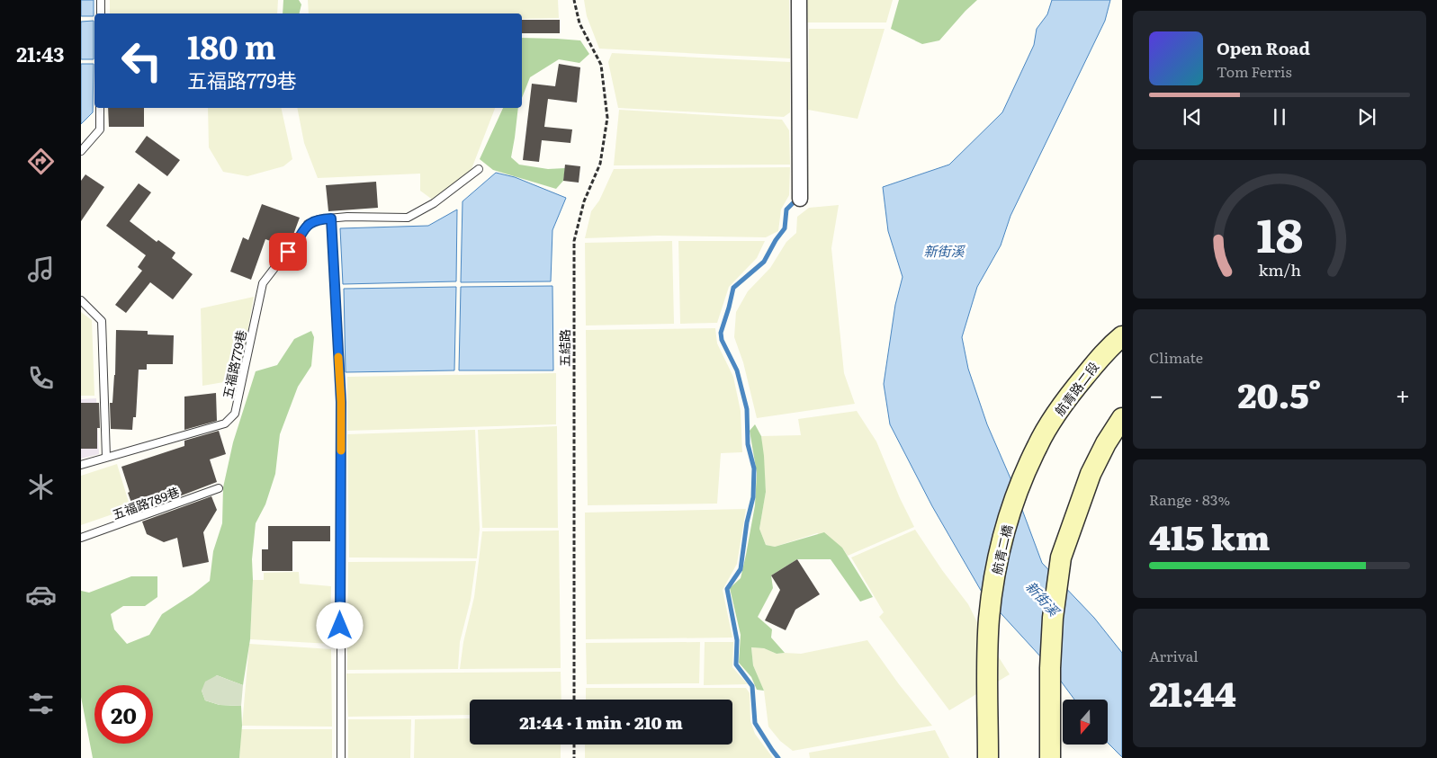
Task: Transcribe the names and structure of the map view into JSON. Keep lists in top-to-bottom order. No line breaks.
{"streets":{"street":["航青路二段","航青二橋"],"lane":["五福路779巷","五福路789巷"],"path":["五結路"]},"crossings":[["航青路二段","航青二橋"]],"water":["新街溪"],"north":"bottom","page":{"tabs":"21:43","turn":["180 m","五福路779巷"],"song":["Open Road","Tom Ferris"],"tile":["Climate",["Range · 83%","415 km"],["Arrival","21:44"]],"heat":["−","20.5°","+"],"limit":"20","trip":"21:44 · 1 min · 210 m","gauge":["18","km/h"]}}
